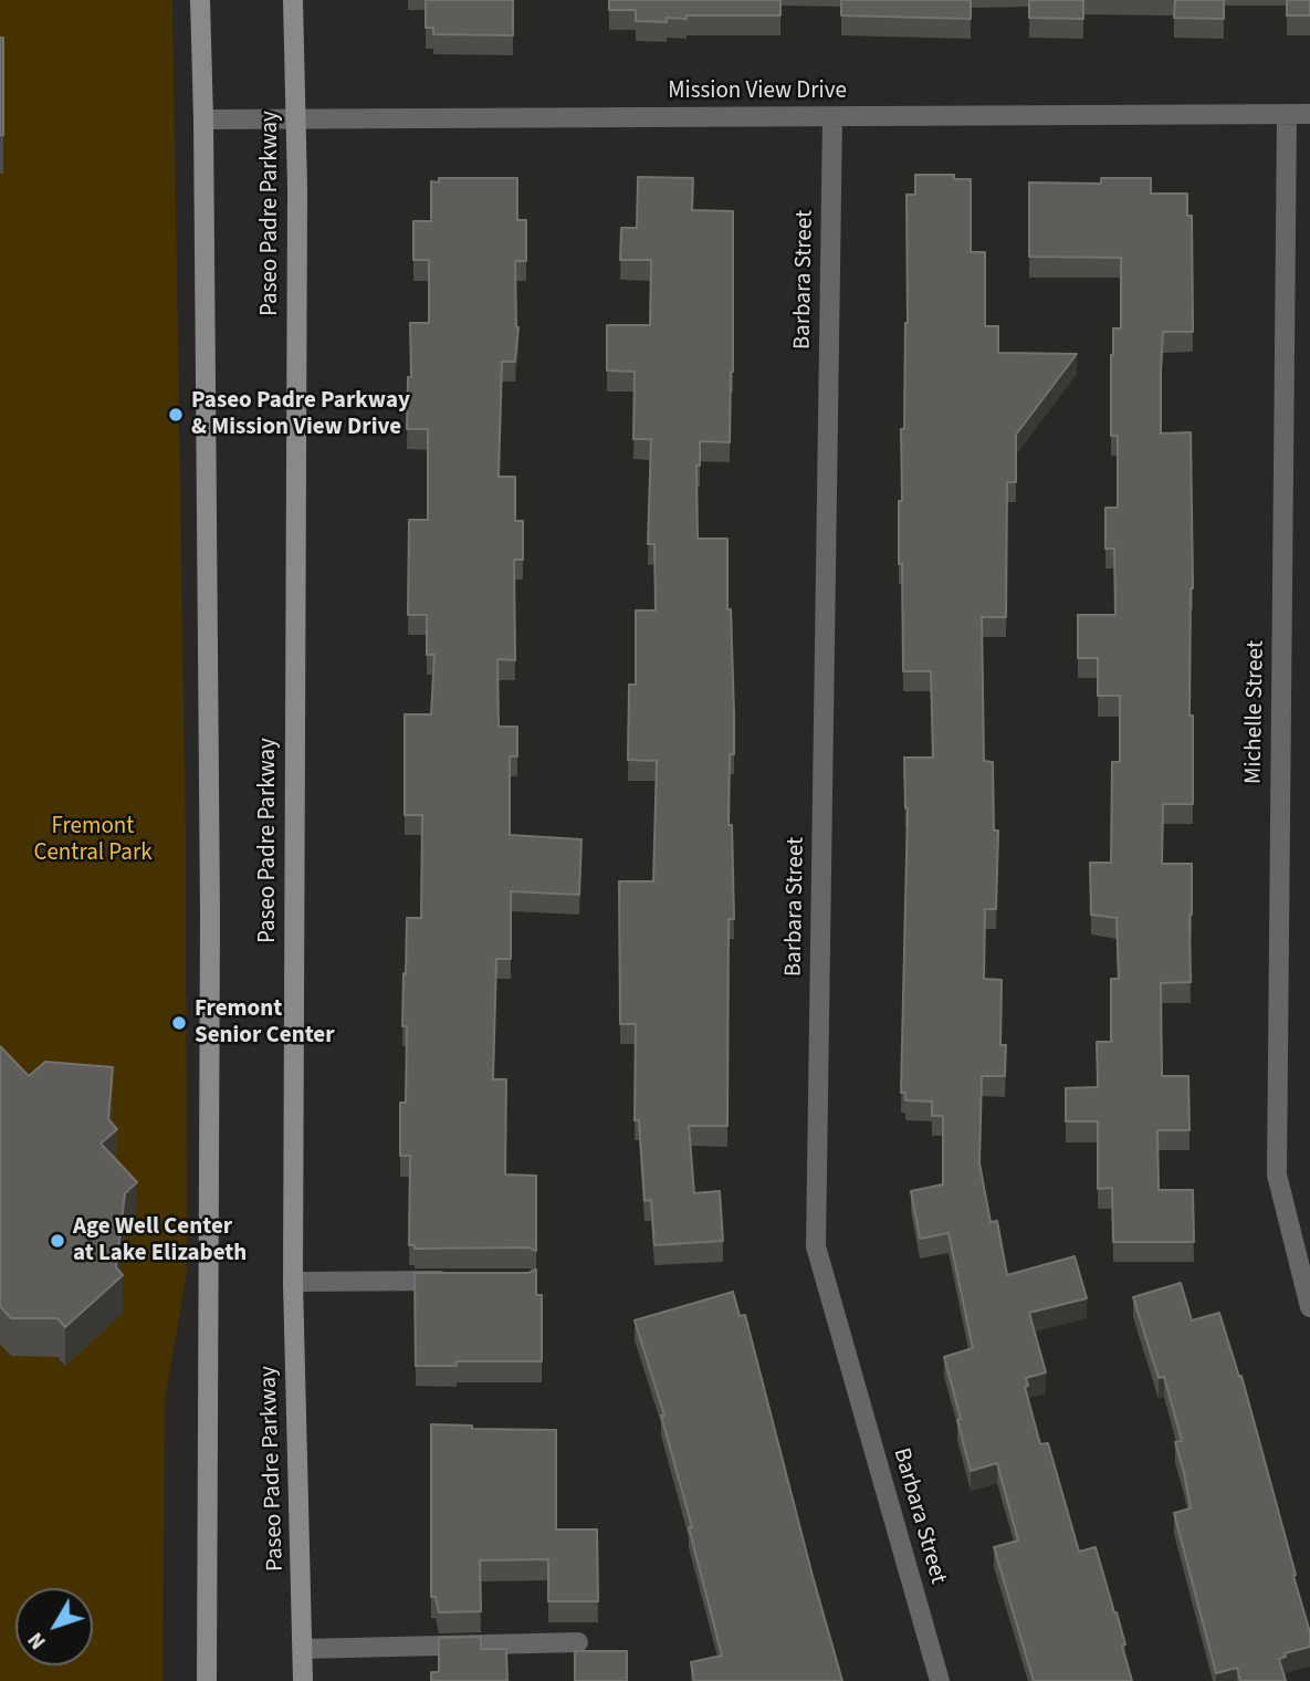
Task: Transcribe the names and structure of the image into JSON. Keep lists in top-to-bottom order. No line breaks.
{"streets":{"main road":["Paseo Padre Parkway"],"street":["Mission View Drive","Barbara Street","Michelle Street"]},"crossings":[["Mission View Drive","Paseo Padre Parkway"],["Mission View Drive","Barbara Street"],["Mission View Drive","Michelle Street"]],"parks":["Fremont Central Park"],"places":["Paseo Padre Parkway & Mission View Drive","Fremont Senior Center","Age Well Center at Lake Elizabeth"],"north":"bottom left"}
